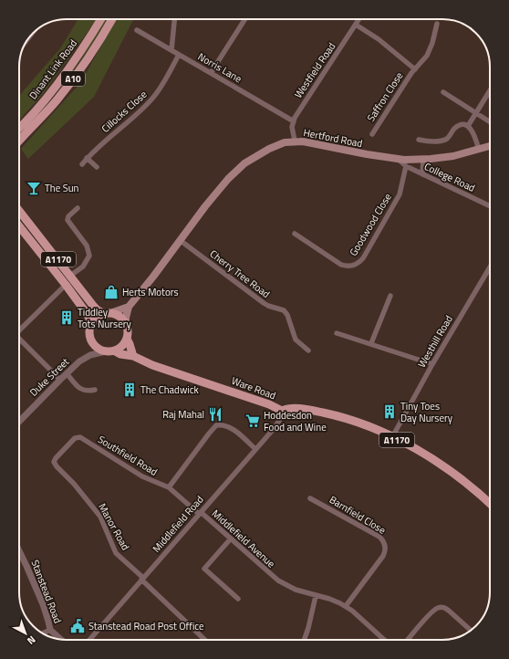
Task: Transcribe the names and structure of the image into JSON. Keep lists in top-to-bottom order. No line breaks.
{"streets":{"main road":["Dinant Link Road","A10","Hertford Road","A1170","Ware Road"],"street":["Norris Lane","Westfield Road","Saffron Close","Cillocks Close","College Road","Goodwood Close","Cherry Tree Road","Westhill Road","Duke Street","Southfield Road","Barnfield Close","Middlefield Road","Manor Road","Middlefield Avenue","Stanstead Road"]},"crossings":[["Norris Lane","Westfield Road"],["Norris Lane","Cillocks Close"],["Westfield Road","Saffron Close"],["Hertford Road","College Road"],["Hertford Road","Cherry Tree Road"],["College Road","Goodwood Close"],["A1170","Duke Street"],["A1170","Ware Road"],["Westhill Road","Ware Road"],["Duke Street","Ware Road"],["Ware Road","Middlefield Road"],["Southfield Road","Middlefield Road"],["Southfield Road","Manor Road"],["Southfield Road","Middlefield Avenue"],["Barnfield Close","Middlefield Avenue"],["Middlefield Road","Manor Road"],["Middlefield Road","Middlefield Avenue"]],"places":{"bar":["The Sun"],"shop":["Herts Motors"],"building":["Tiddley Tots Nursery","The Chadwick","Tiny Toes Day Nursery"],"restaurant":["Raj Mahal"],"supermarket":["Hoddesdon Food and Wine"],"public building":["Stanstead Road Post Office"]},"north":"bottom right"}
